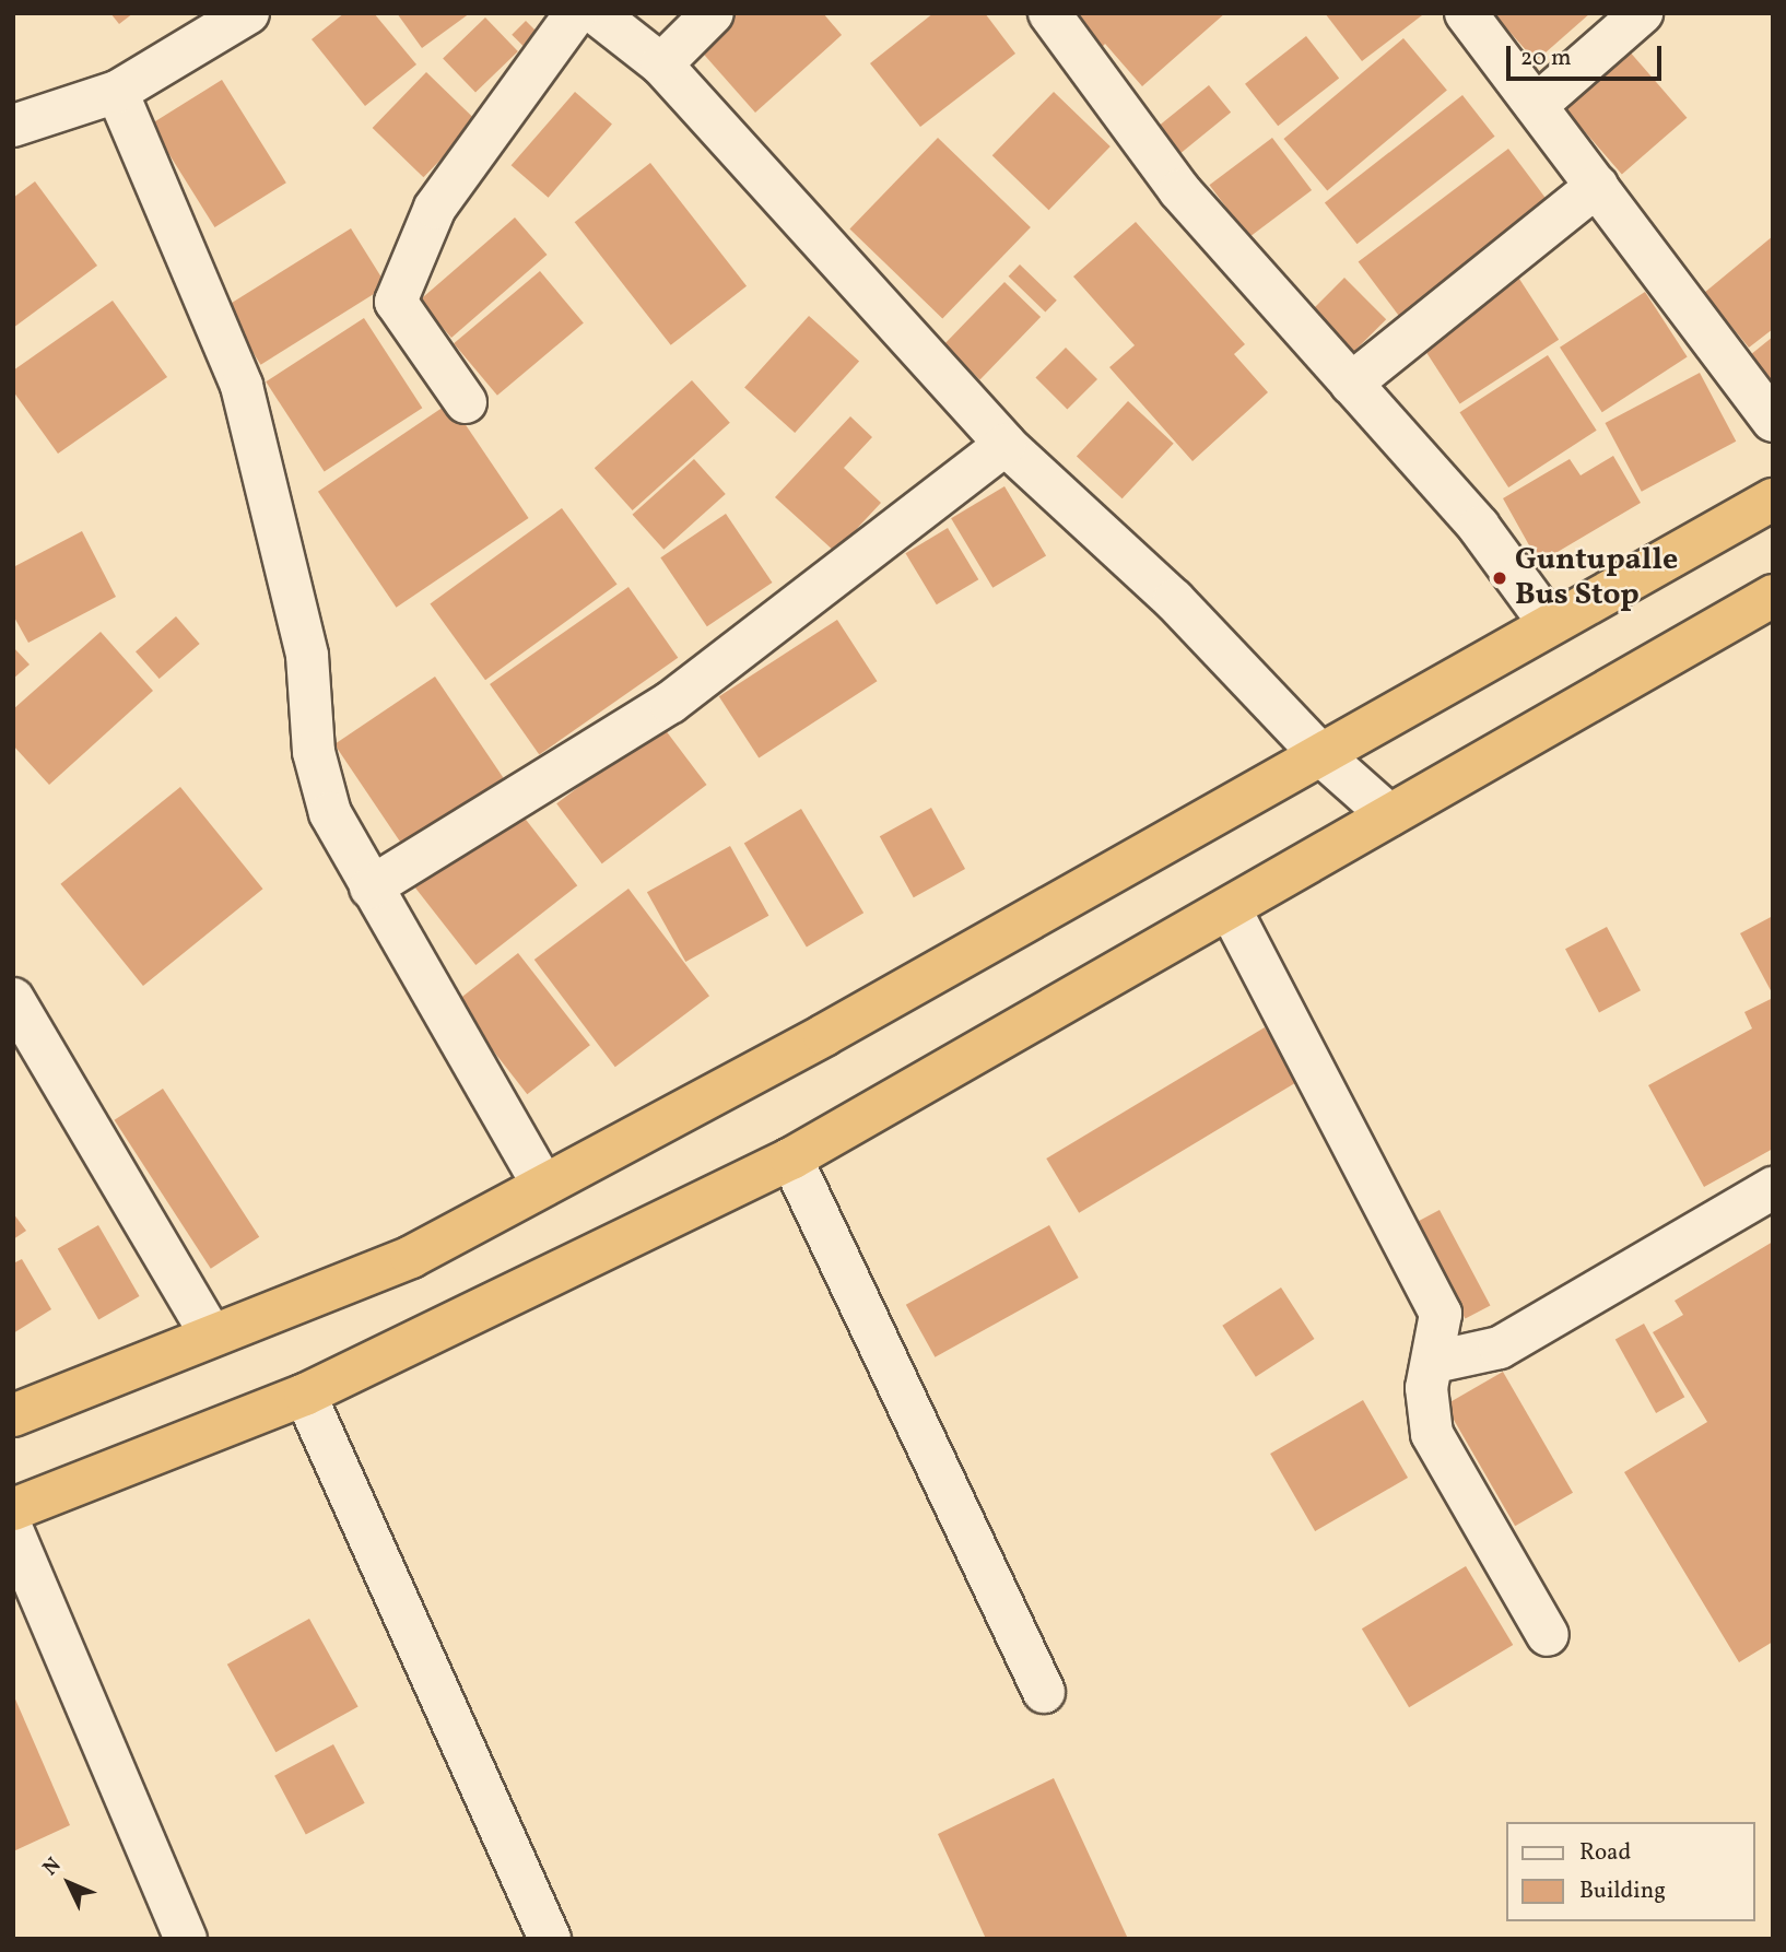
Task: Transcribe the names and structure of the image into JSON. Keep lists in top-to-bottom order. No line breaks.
{"places":["Guntupalle Bus Stop"],"legend":["Road","Building"],"scale_bar":"20 m","north":"top left"}
